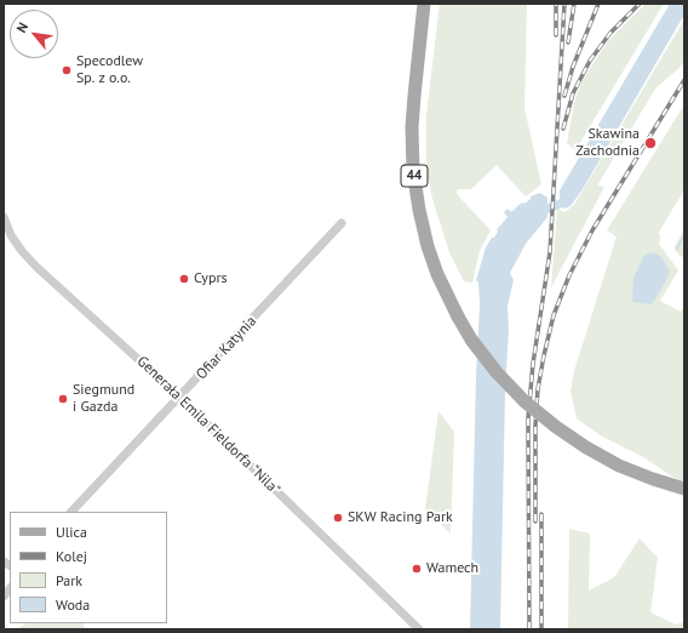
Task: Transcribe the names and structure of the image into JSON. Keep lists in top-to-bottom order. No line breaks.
{"streets":{"main road":["44"],"street":["Ofiar Katynia","Generała Emila Fieldorfa \"Nila\""]},"crossings":[["Ofiar Katynia","Generała Emila Fieldorfa \"Nila\""]],"places":["Specodlew Sp. z o.o.","Skawina Zachodnia","Cyprs","Siegmund i Gazda","SKW Racing Park","Wamech"],"legend":["Ulica","Kolej","Park","Woda"],"north":"top left"}
